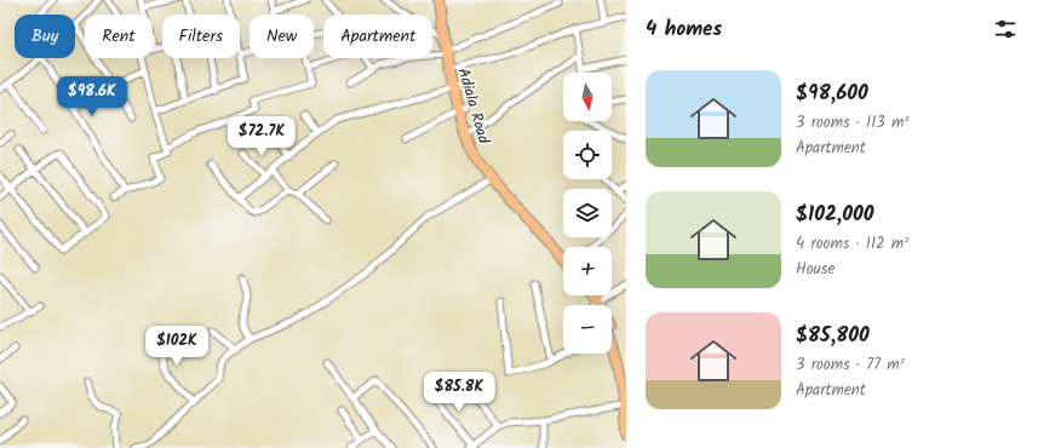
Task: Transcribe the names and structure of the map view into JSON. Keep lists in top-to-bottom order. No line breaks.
{"streets":{"main road":["Adiala Road"]},"north":"bottom","page":{"heading":"4 homes","chip":["Buy","Rent","Filters","New","Apartment"],"list":[{"name":"$98,600","note":"3 rooms · 113 m² · Apartment"},{"name":"$102,000","note":"4 rooms · 112 m² · House"},{"name":"$85,800","note":"3 rooms · 77 m² · Apartment"}],"map_buttons":["+","−"],"price":["$98.6K","$72.7K","$102K","$85.8K"]}}
